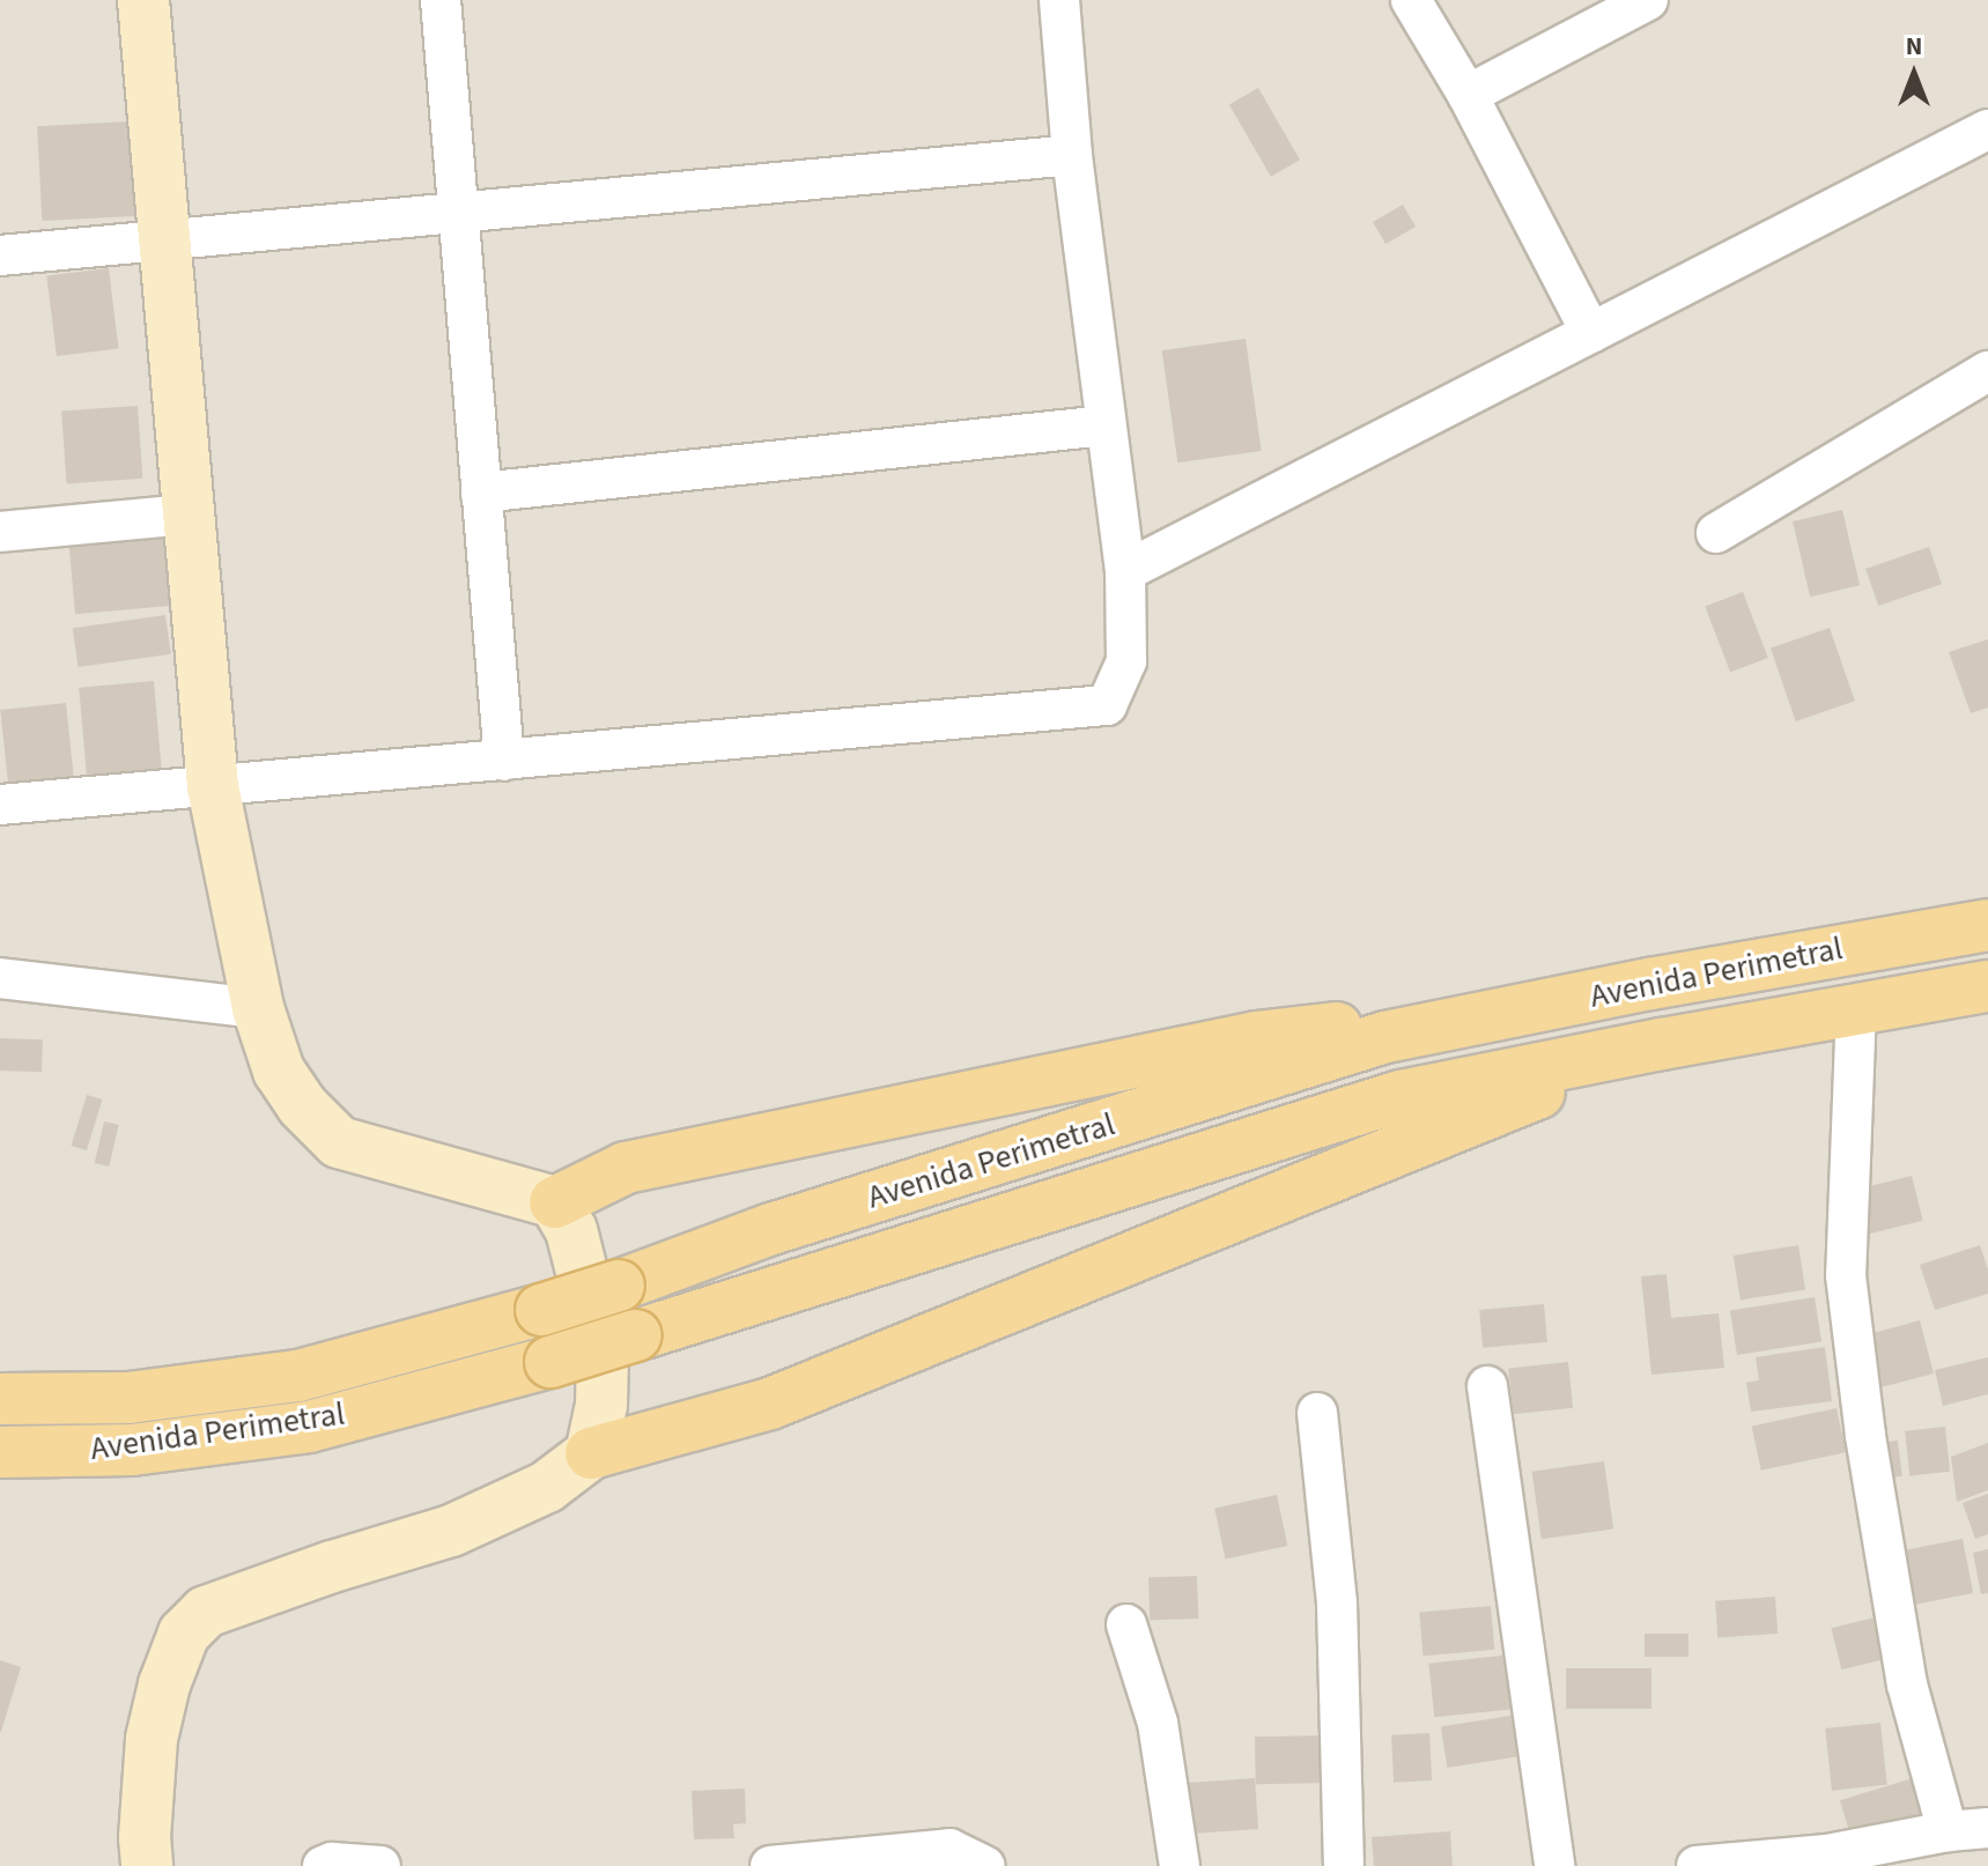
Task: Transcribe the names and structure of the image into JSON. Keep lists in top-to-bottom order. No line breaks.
{"streets":{"main road":["Avenida Perimetral"]},"north":"top"}
